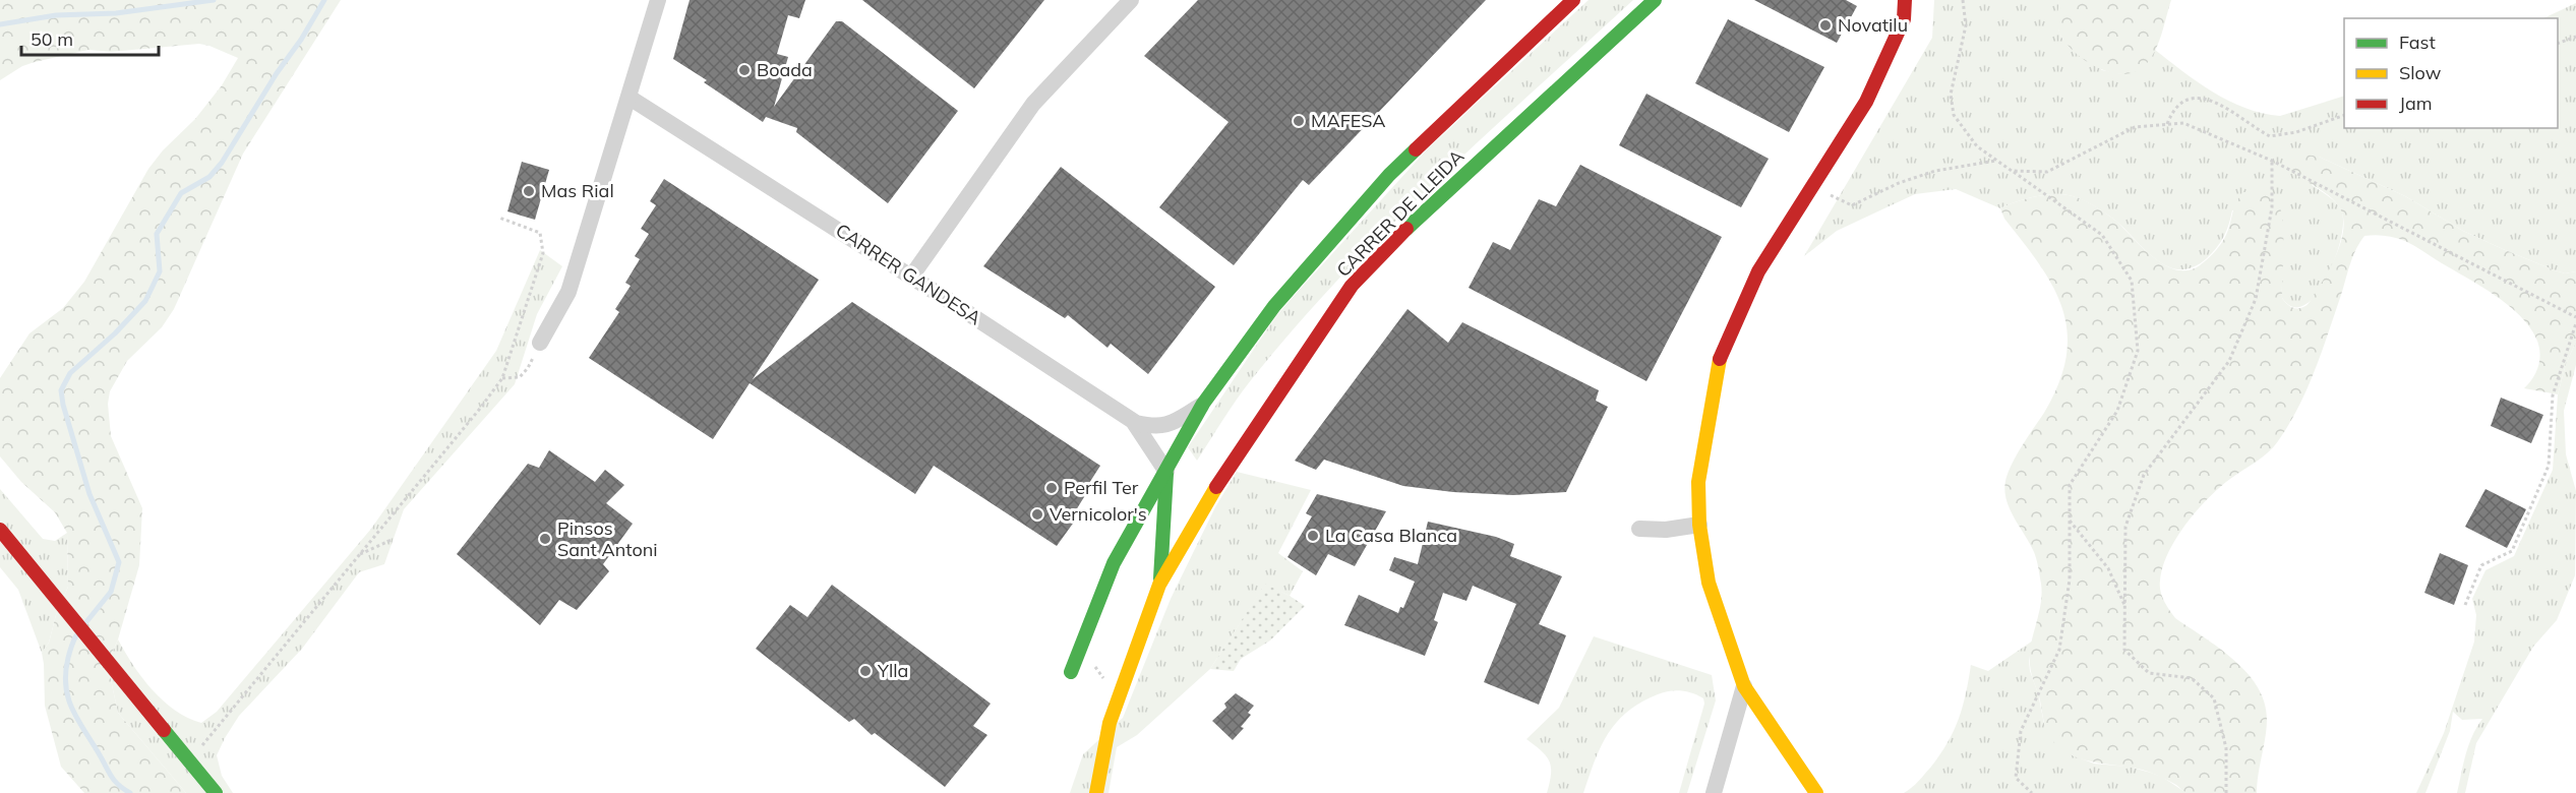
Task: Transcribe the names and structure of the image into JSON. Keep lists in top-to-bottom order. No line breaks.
{"streets":{"street":["CARRER DE LLEIDA","CARRER GANDESA"]},"crossings":[["CARRER DE LLEIDA","CARRER GANDESA"]],"places":["Novatilu","Boada","MAFESA","Mas Rial","Perfil Ter","Vernicolor's","La Casa Blanca","Pinsos Sant Antoni","Ylla"],"legend":["Fast","Slow","Jam"],"scale_bar":"50 m"}
